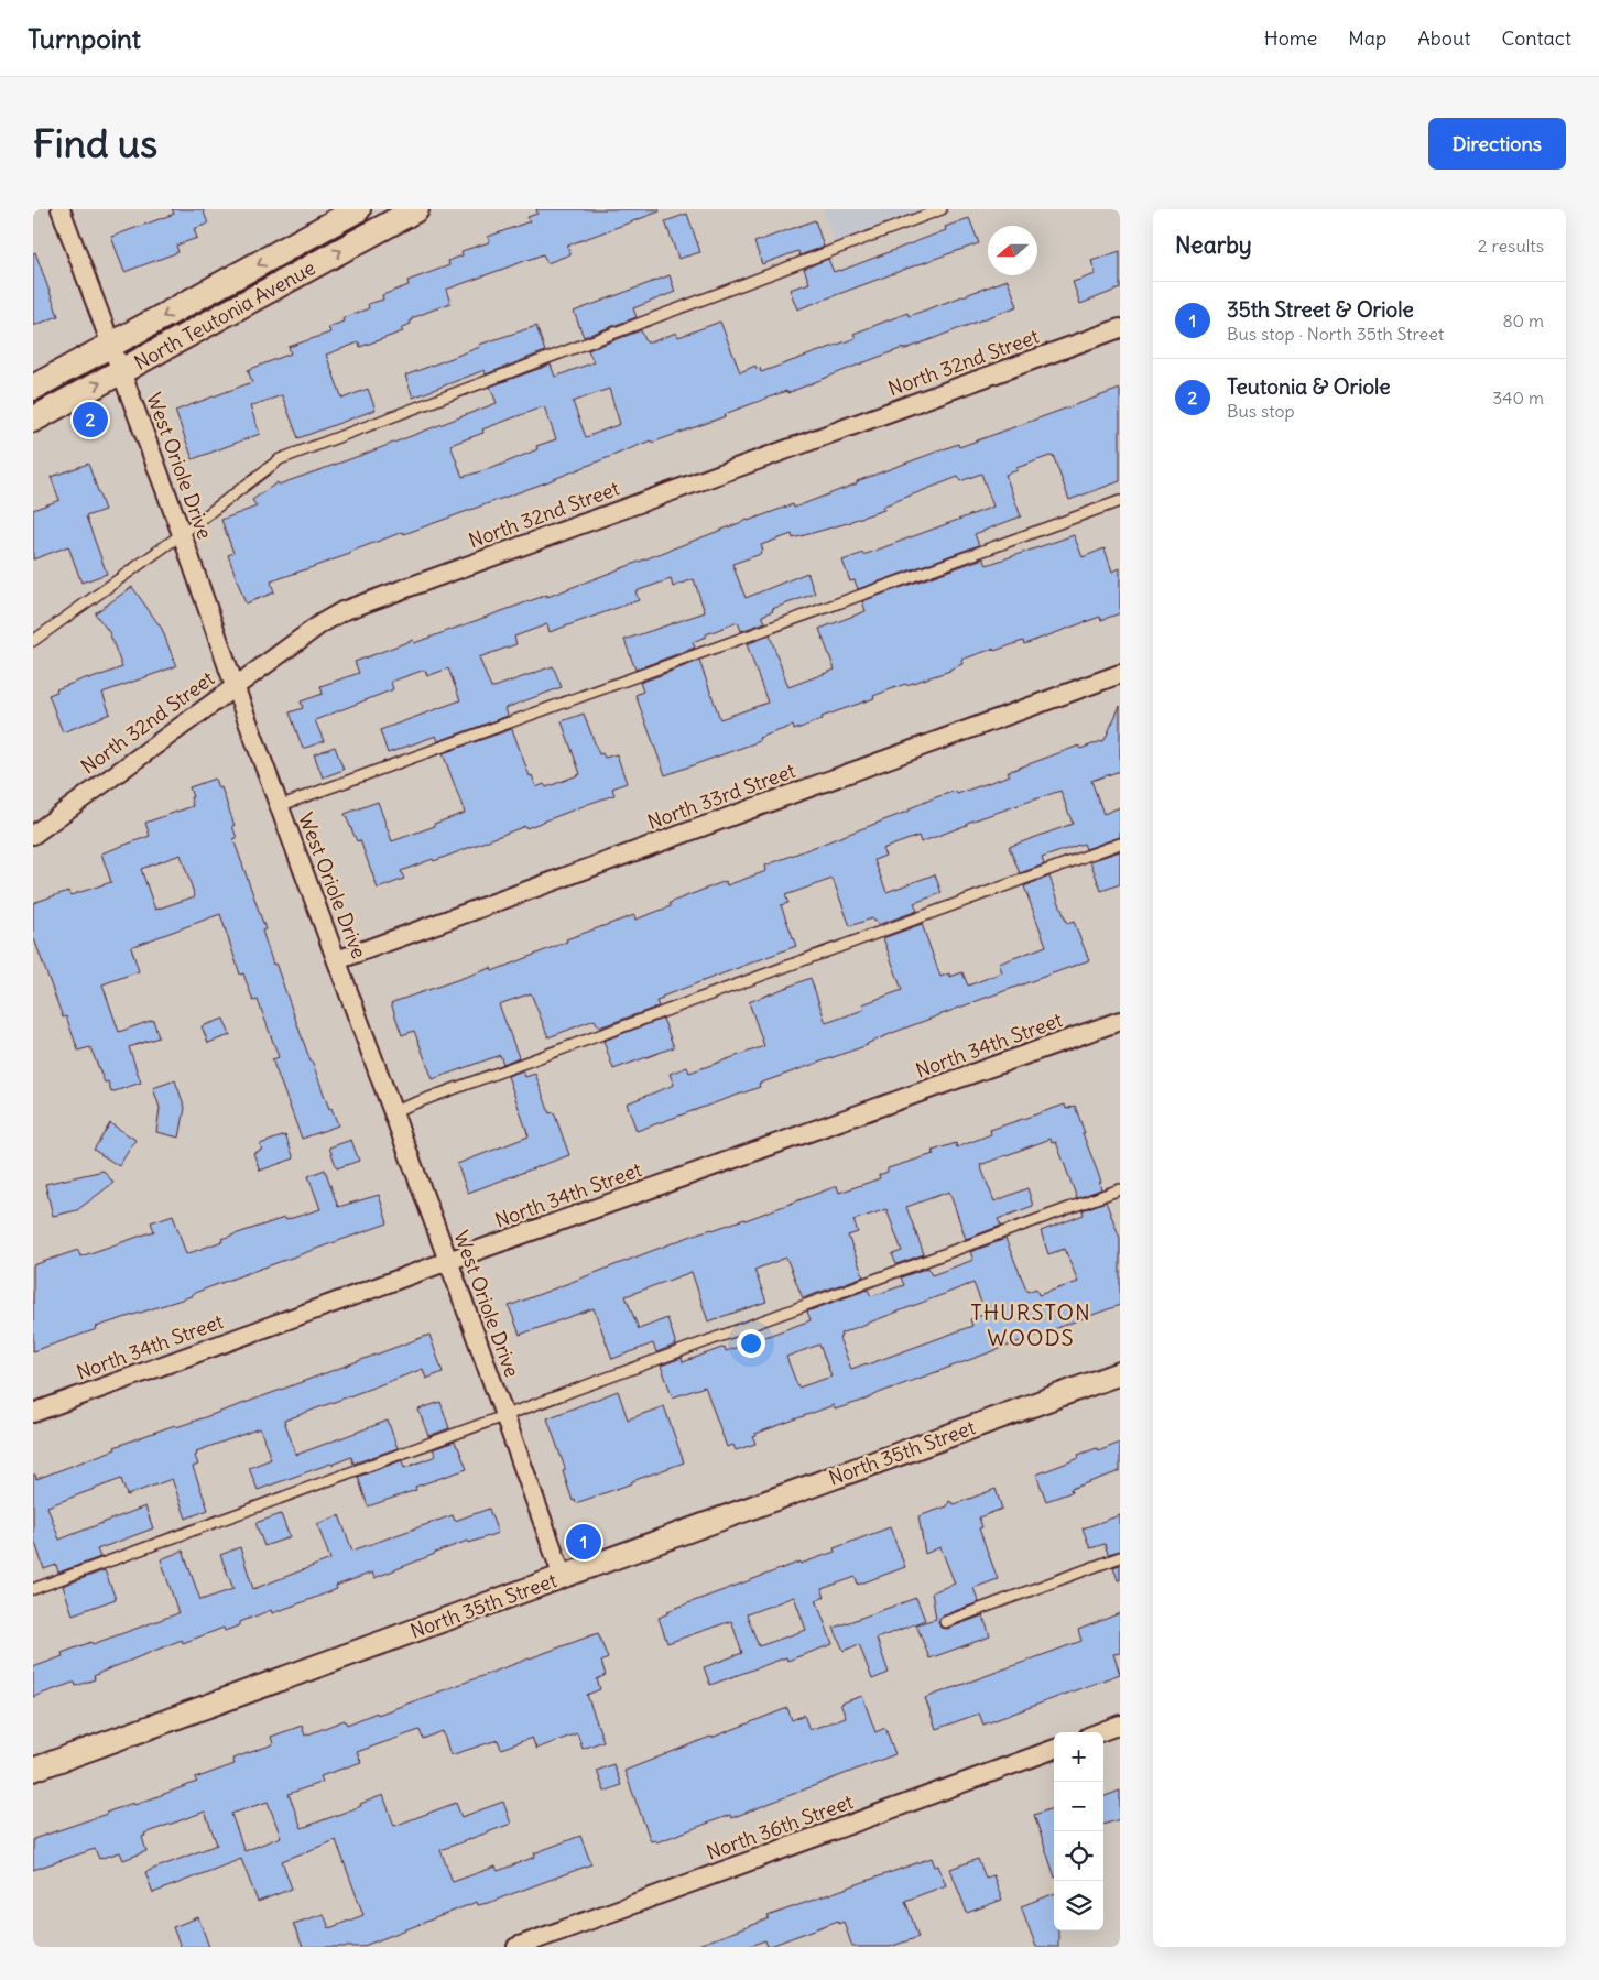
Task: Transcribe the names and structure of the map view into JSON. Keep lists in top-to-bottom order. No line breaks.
{"streets":{"main road":["North Teutonia Avenue"],"street":["North 32nd Street","West Oriole Drive","North 33rd Street","North 34th Street","North 35th Street","North 36th Street"]},"crossings":[["North Teutonia Avenue","West Oriole Drive"],["North 32nd Street","West Oriole Drive"],["West Oriole Drive","North 33rd Street"],["West Oriole Drive","North 34th Street"],["West Oriole Drive","North 35th Street"]],"districts":["THURSTON WOODS"],"north":"left","page":{"header":"Turnpoint","nav":["Home","Map","About","Contact"],"buttons":"Directions","title":"Find us","heading":["Nearby","2 results"],"list":[{"mark":"1","name":"35th Street & Oriole","note":"Bus stop · North 35th Street","value":"80 m"},{"mark":"2","name":"Teutonia & Oriole","note":"Bus stop","value":"340 m"}],"pins":["2","1"],"map_buttons":["+","−"]}}
